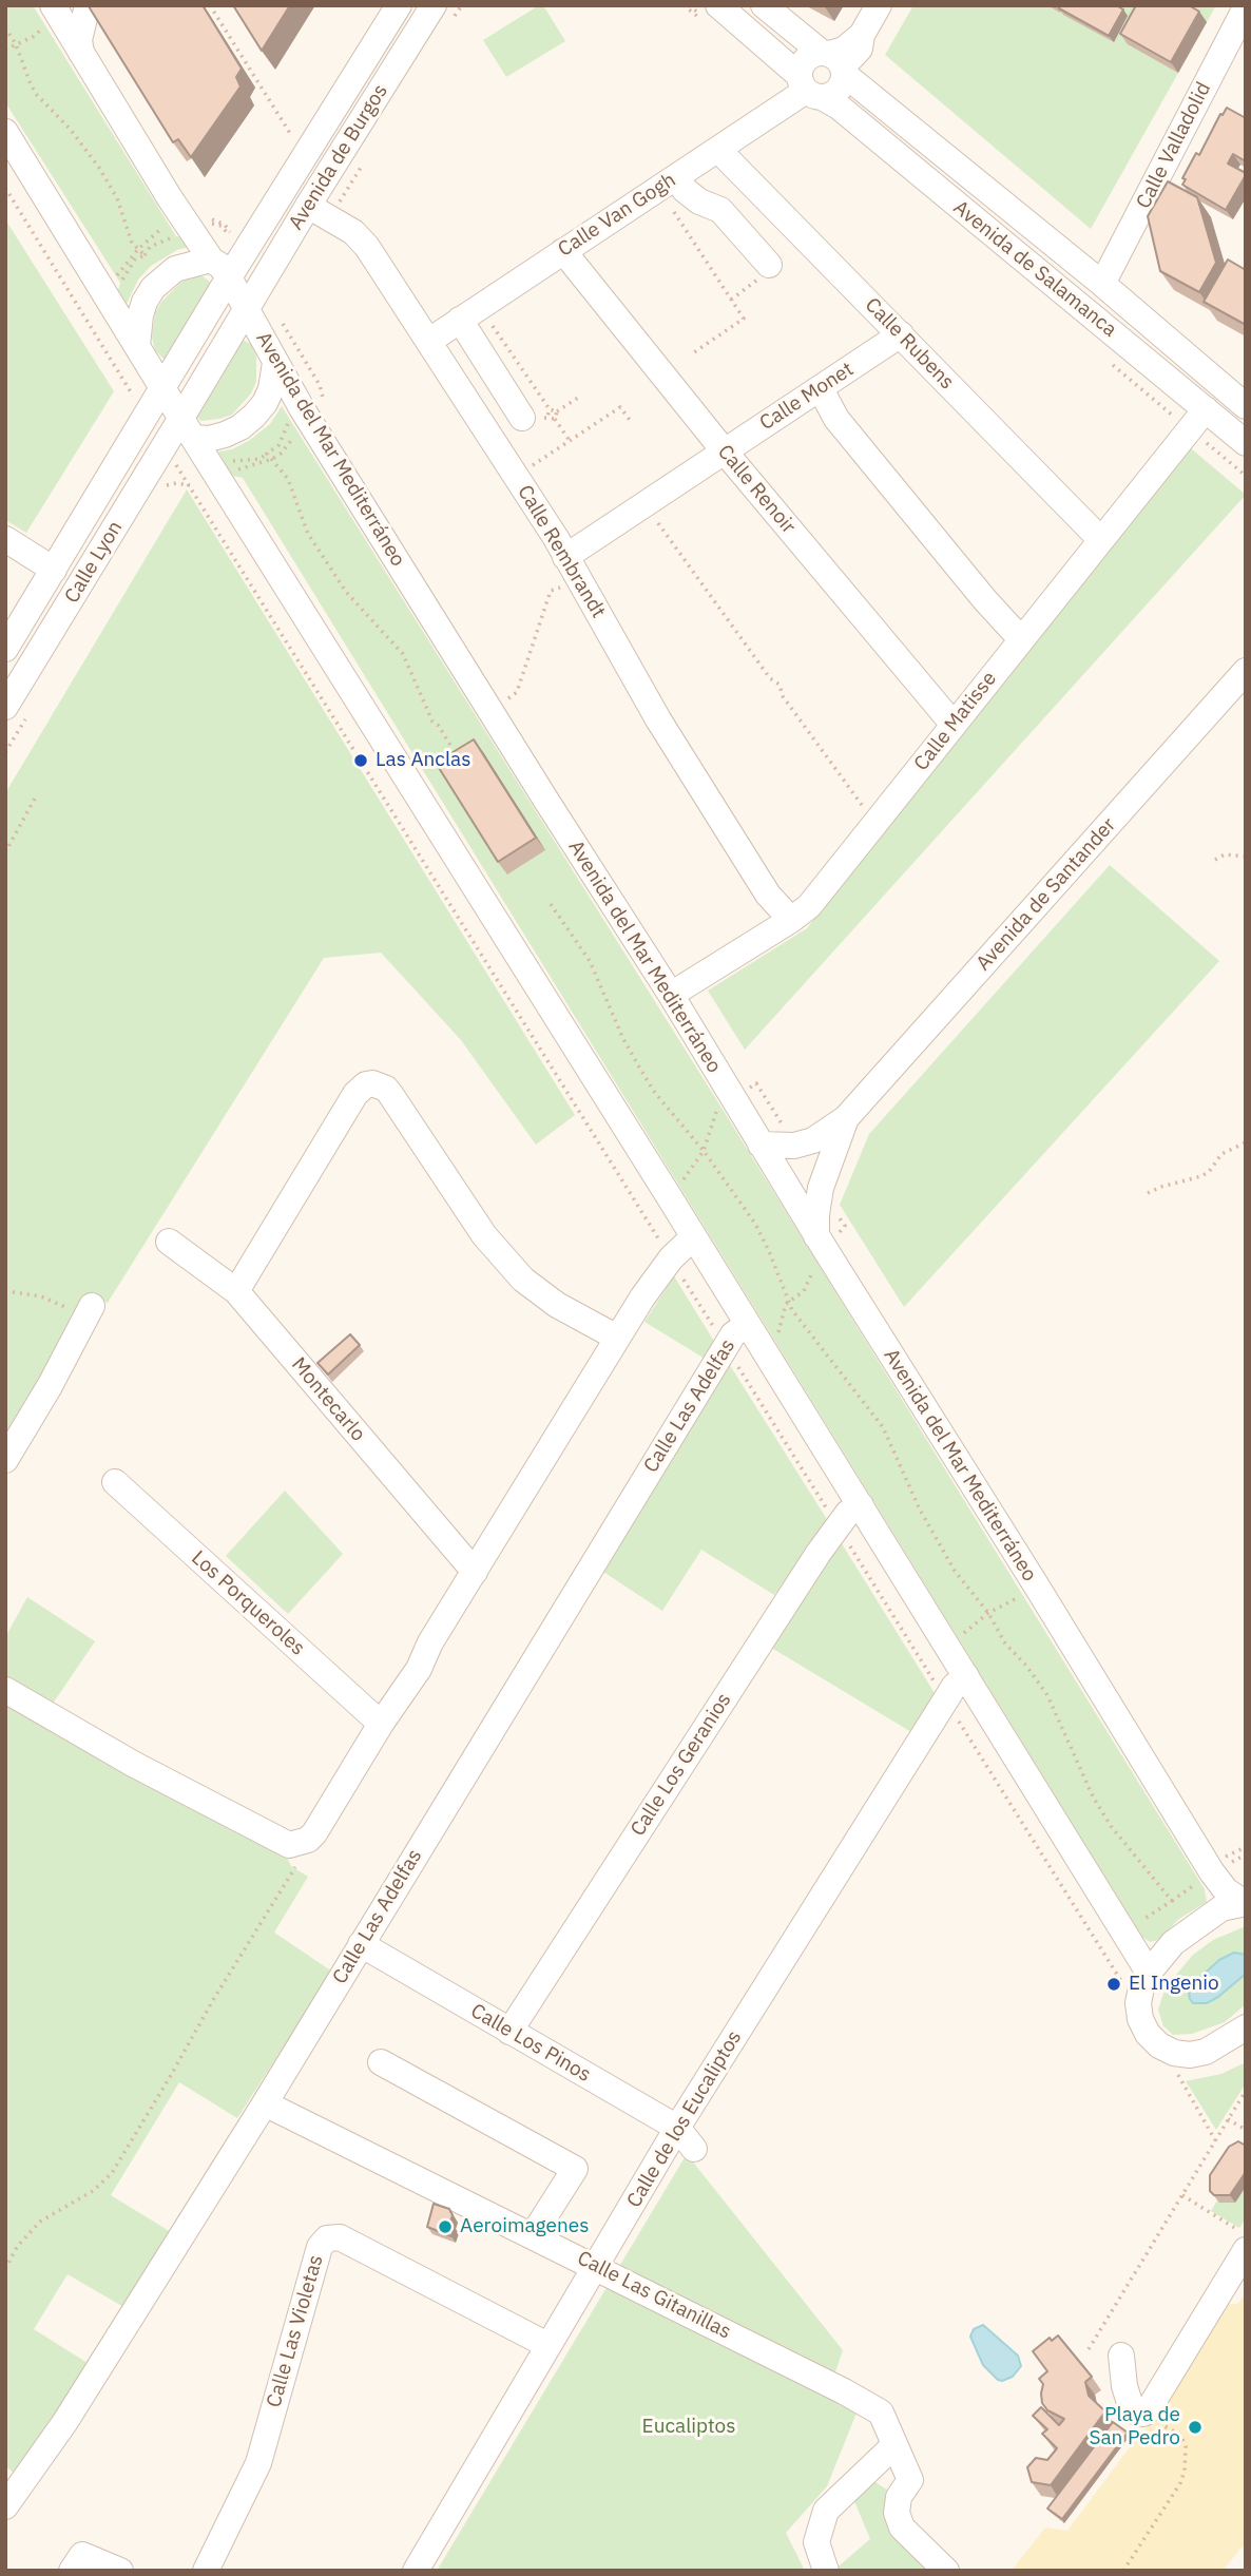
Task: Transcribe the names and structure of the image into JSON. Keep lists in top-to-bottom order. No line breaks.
{"streets":{"street":["Calle Valladolid","Avenida de Burgos","Calle Van Gogh","Avenida de Salamanca","Calle Rubens","Calle Monet","Avenida del Mar Mediterráneo","Calle Renoir","Calle Rembrandt","Calle Lyon","Calle Matisse","Avenida de Santander","Montecarlo","Calle Las Adelfas","Los Porqueroles","Calle Los Geranios","Calle Los Pinos","Calle de los Eucaliptos","Calle Las Gitanillas","Calle Las Violetas"]},"crossings":[["Calle Valladolid","Avenida de Salamanca"],["Avenida de Burgos","Avenida del Mar Mediterráneo"],["Avenida de Burgos","Calle Rembrandt"],["Avenida de Burgos","Calle Lyon"],["Calle Van Gogh","Avenida de Salamanca"],["Calle Van Gogh","Calle Rubens"],["Calle Van Gogh","Calle Renoir"],["Calle Van Gogh","Calle Rembrandt"],["Avenida de Salamanca","Calle Matisse"],["Calle Rubens","Calle Monet"],["Calle Rubens","Calle Matisse"],["Calle Monet","Calle Renoir"],["Calle Monet","Calle Rembrandt"],["Avenida del Mar Mediterráneo","Calle Matisse"],["Avenida del Mar Mediterráneo","Avenida de Santander"],["Calle Renoir","Calle Matisse"],["Calle Rembrandt","Calle Matisse"],["Calle Las Adelfas","Calle Los Pinos"],["Calle Las Adelfas","Calle Las Gitanillas"],["Calle Los Geranios","Calle Los Pinos"],["Calle Los Pinos","Calle de los Eucaliptos"],["Calle de los Eucaliptos","Calle Las Gitanillas"],["Calle de los Eucaliptos","Calle Las Violetas"]],"parks":["Eucaliptos"],"places":["Las Anclas","El Ingenio","Aeroimagenes","Playa de San Pedro"]}
